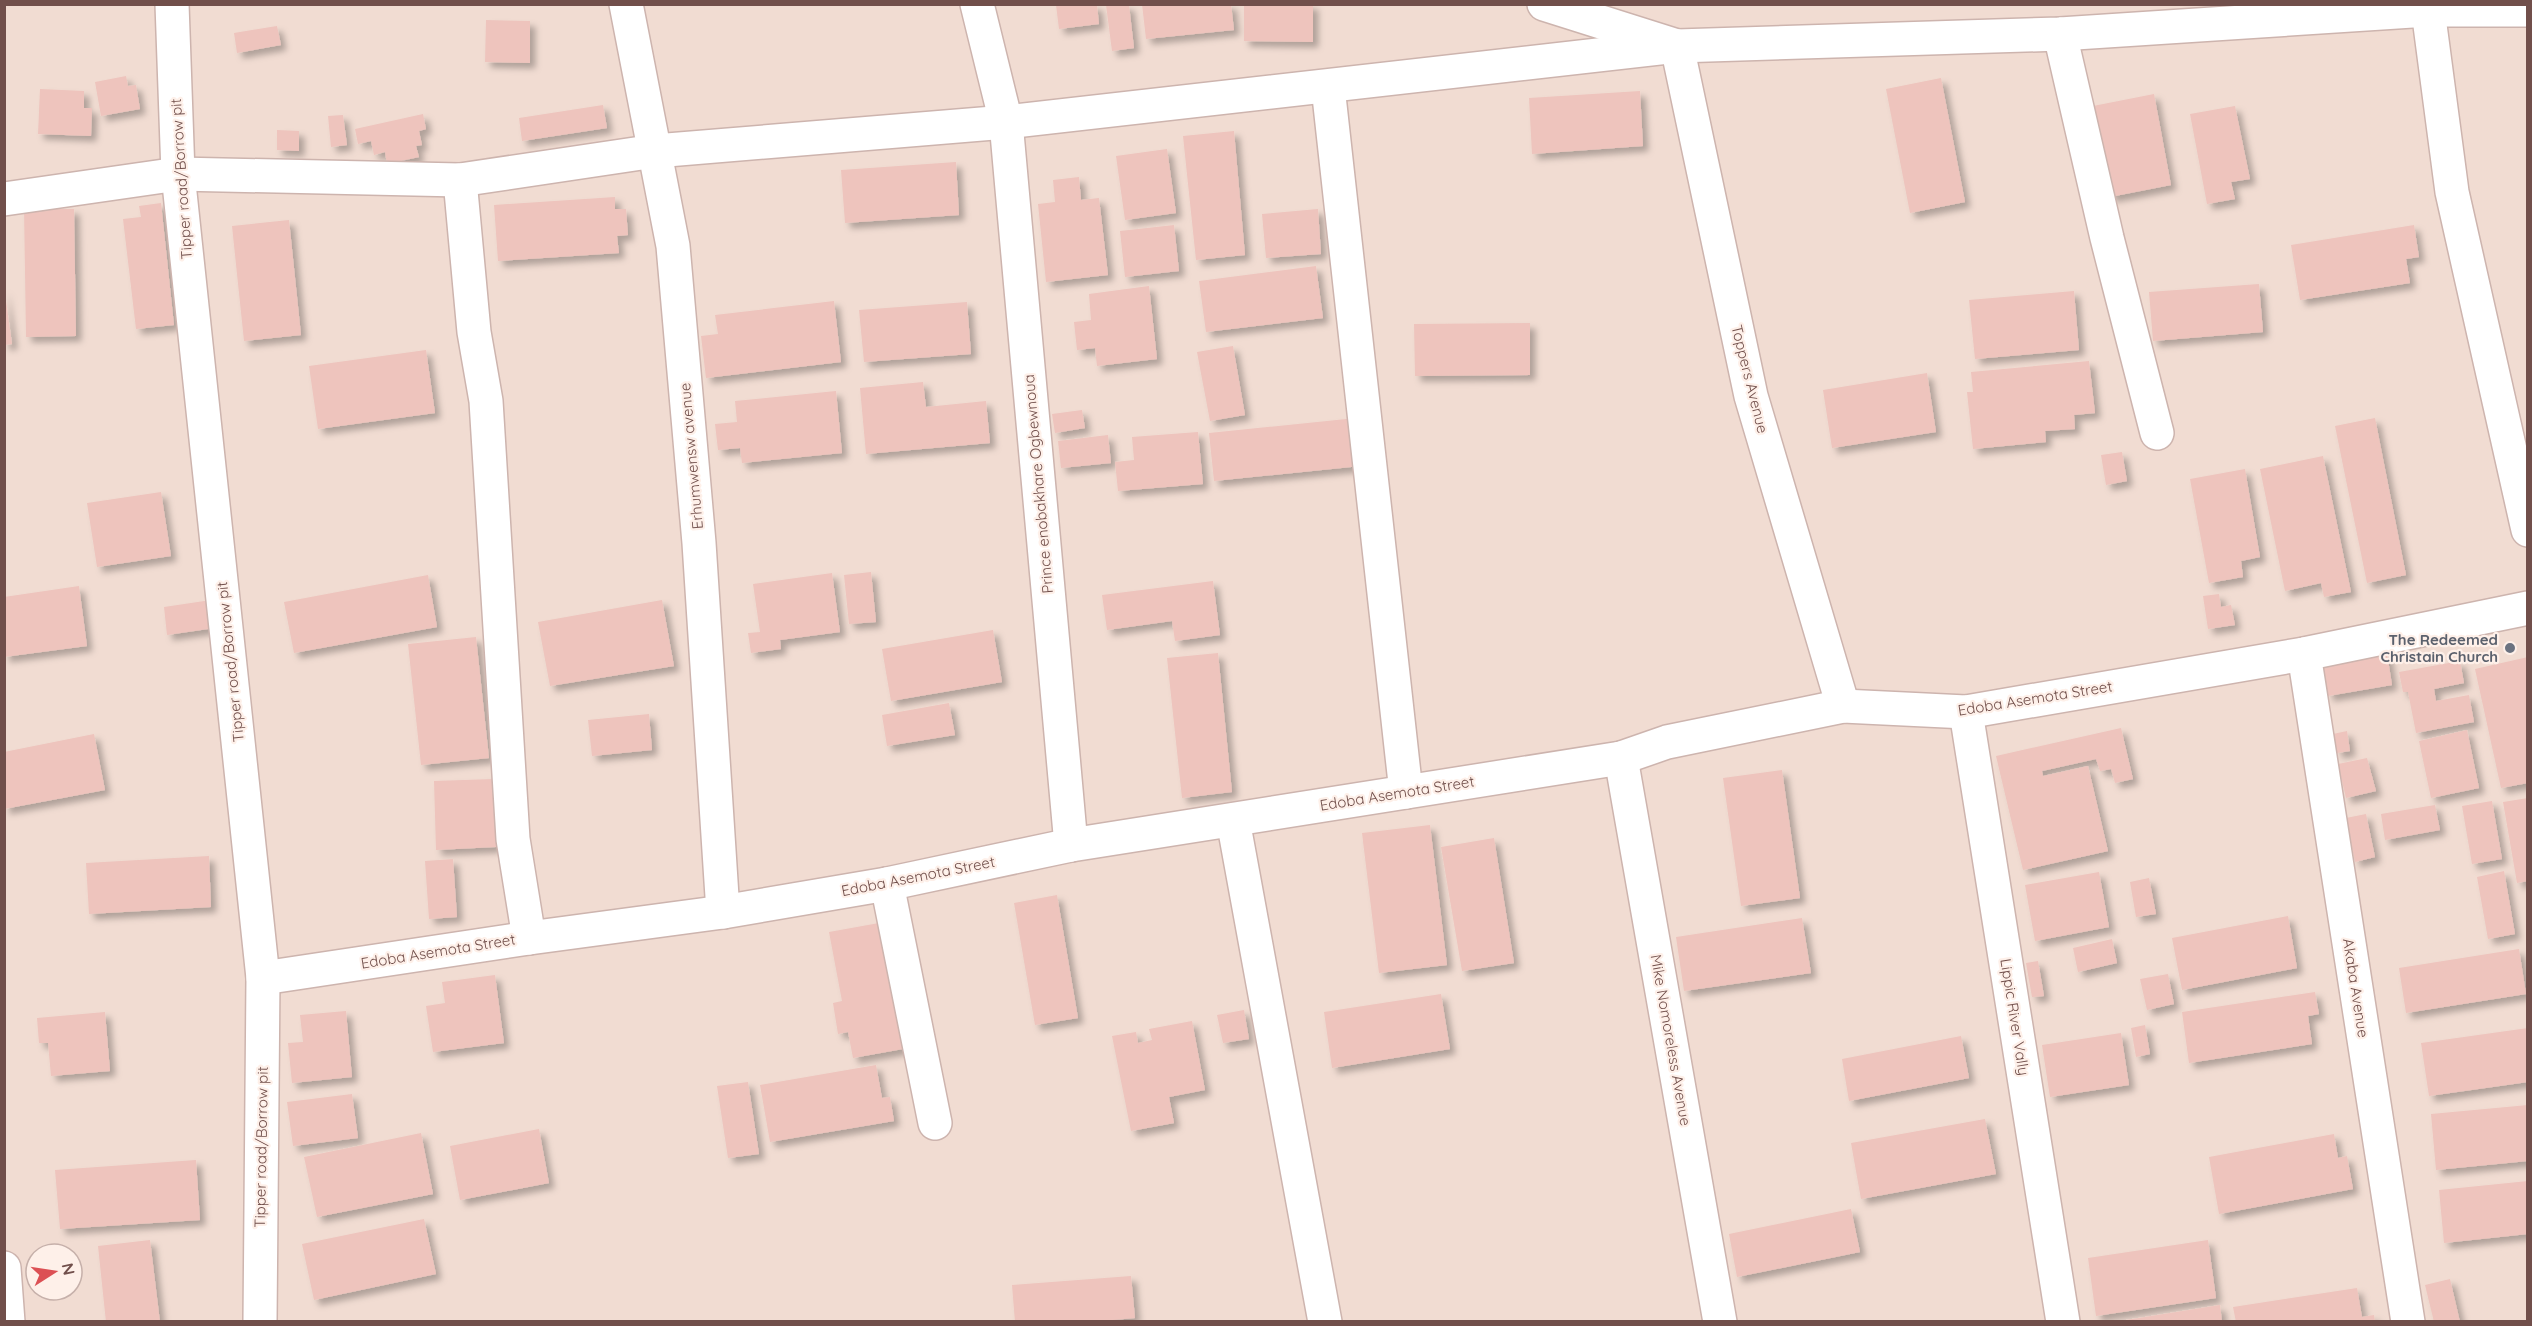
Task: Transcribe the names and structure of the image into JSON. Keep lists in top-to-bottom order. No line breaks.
{"streets":{"street":["Tipper road/Borrow pit","Toppers Avenue","Erhumwensw avenue","Prince enobakhare Ogbewnoua","Edoba Asemota Street","Akaba Avenue","Lippic River Vally","Mike Nomoreless Avenue"]},"crossings":[["Tipper road/Borrow pit","Edoba Asemota Street"],["Toppers Avenue","Edoba Asemota Street"],["Erhumwensw avenue","Edoba Asemota Street"],["Prince enobakhare Ogbewnoua","Edoba Asemota Street"],["Edoba Asemota Street","Akaba Avenue"],["Edoba Asemota Street","Lippic River Vally"],["Edoba Asemota Street","Mike Nomoreless Avenue"]],"places":["The Redeemed Christain Church"],"north":"right"}
